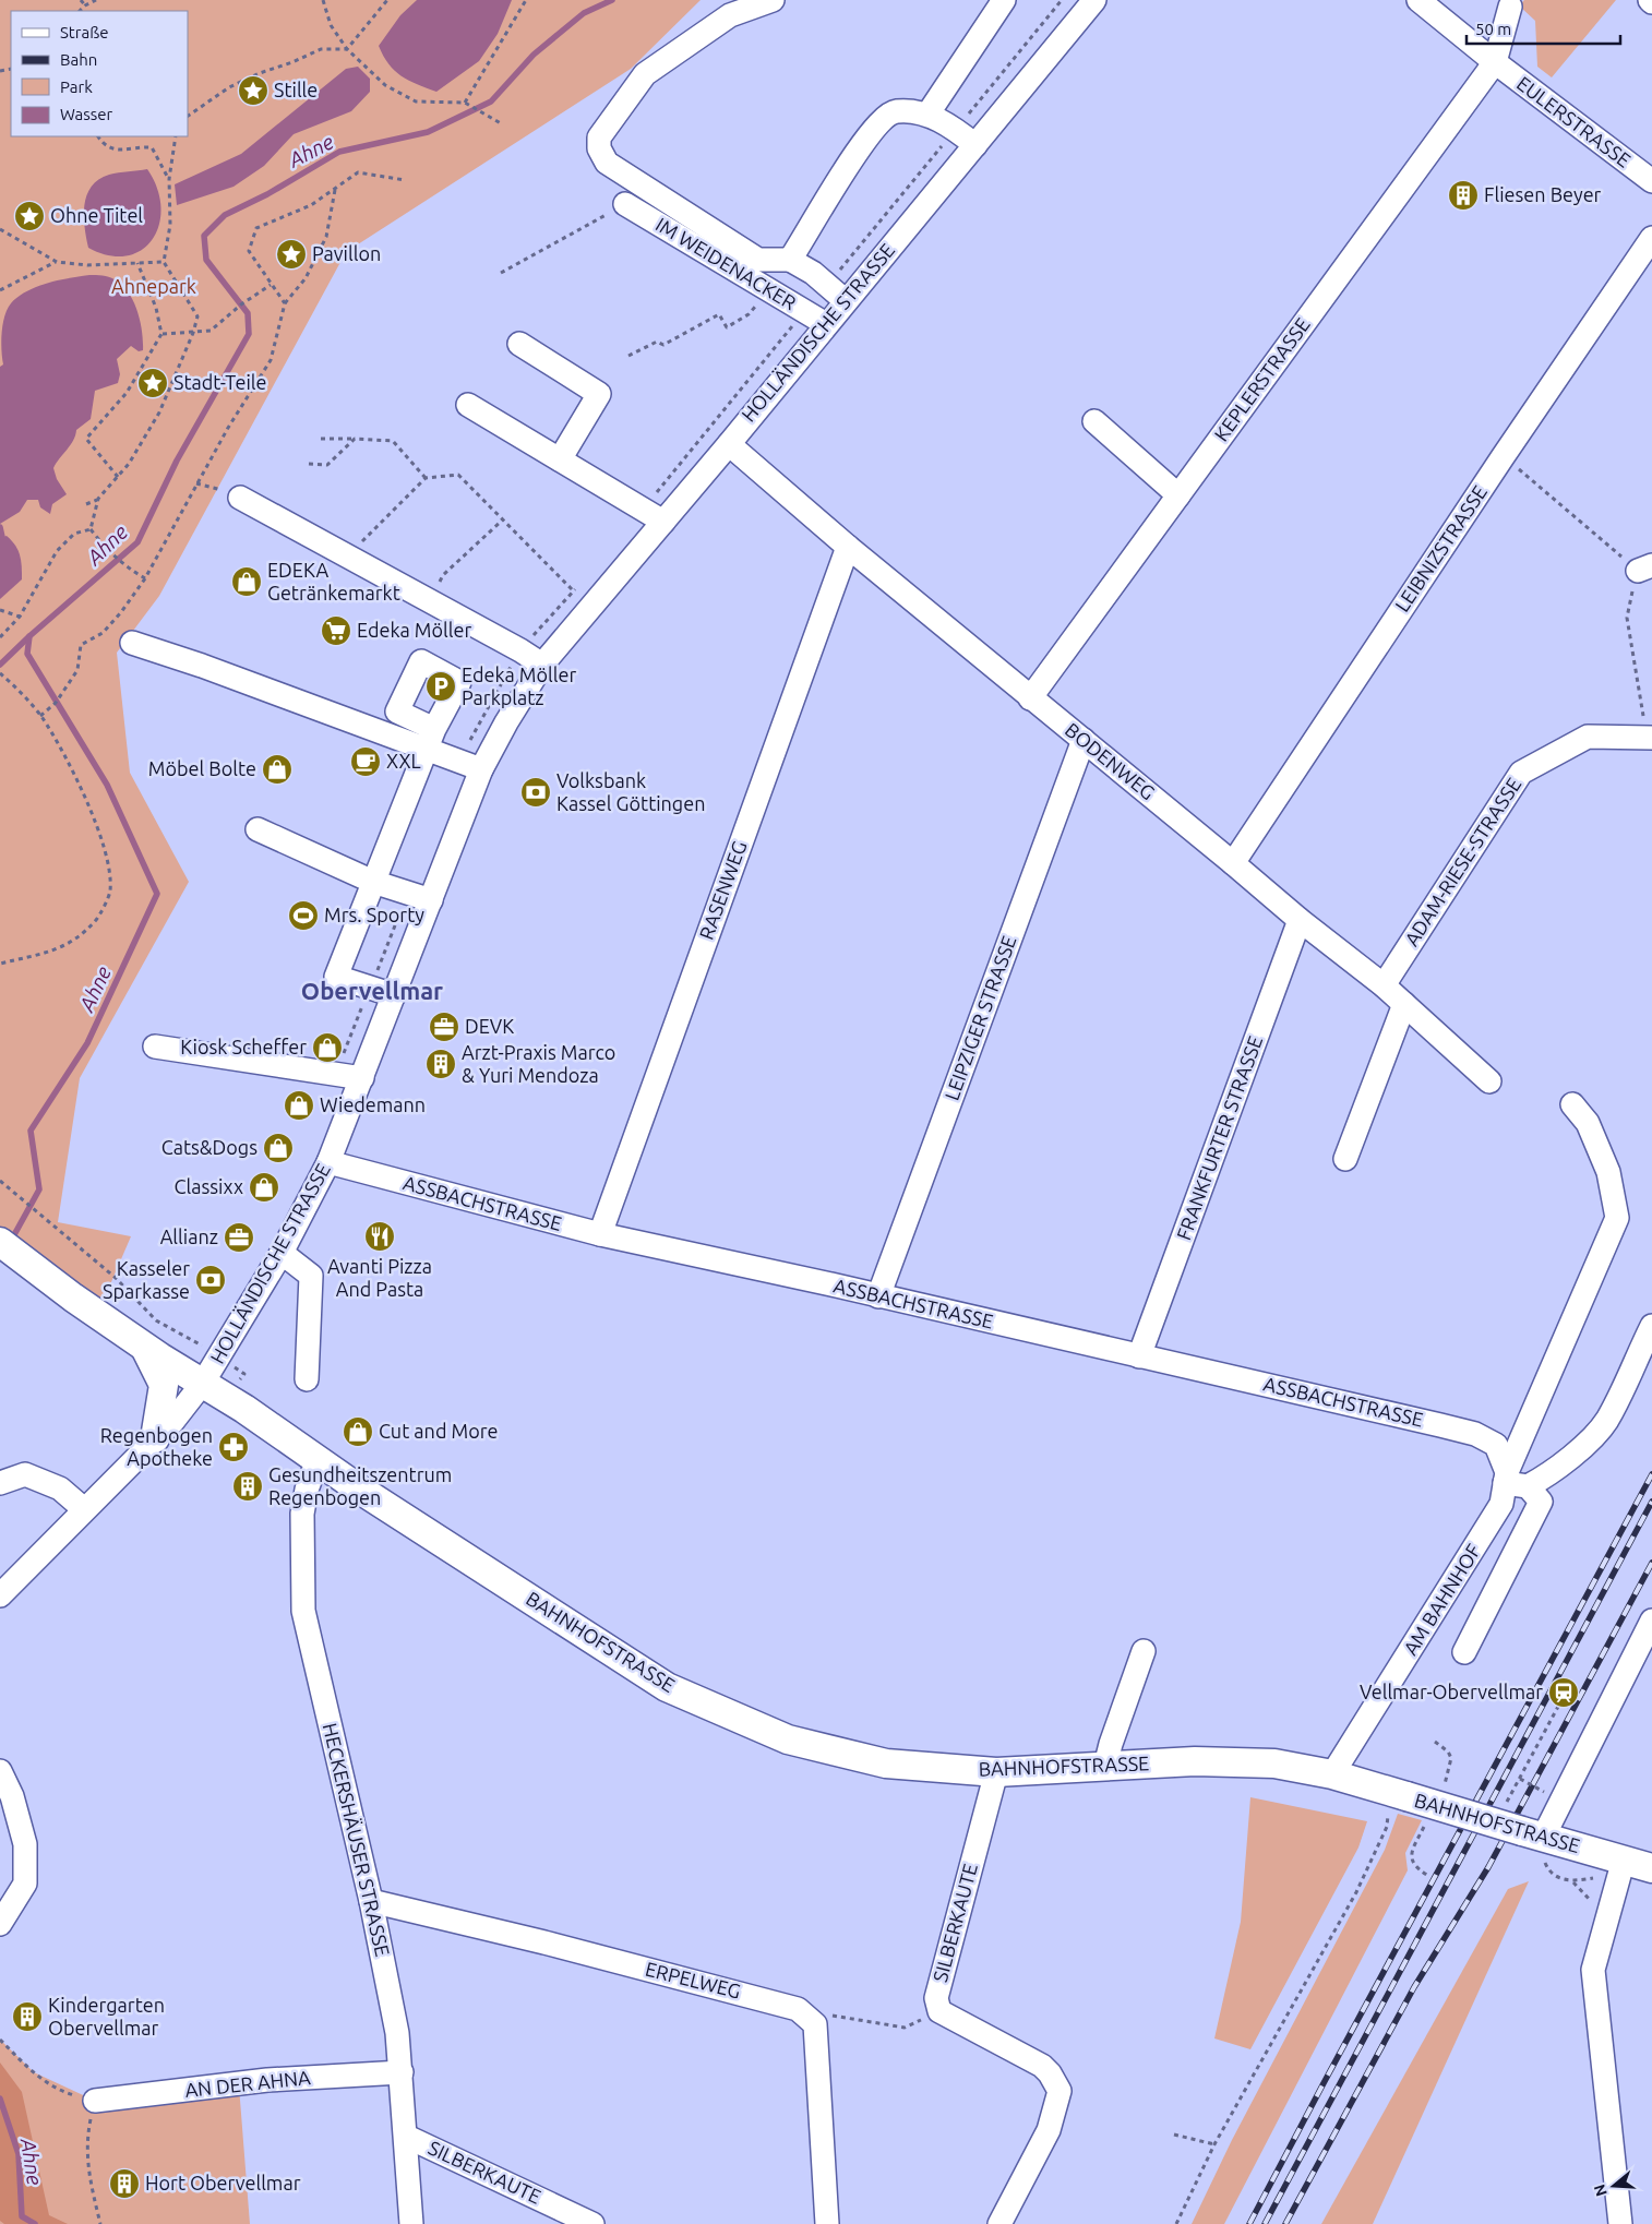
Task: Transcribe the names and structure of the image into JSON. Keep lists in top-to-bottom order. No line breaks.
{"streets":{"main road":["BAHNHOFSTRASSE"],"street":["EULERSTRASSE","IM WEIDENACKER","HOLLÄNDISCHE STRASSE","KEPLERSTRASSE","LEIBNIZSTRASSE","BODENWEG","ADAM-RIESE-STRASSE","RASENWEG","LEIPZIGER STRASSE","FRANKFURTER STRASSE","ASSBACHSTRASSE","AM BAHNHOF","HECKERSHÄUSER STRASSE","SILBERKAUTE","ERPELWEG","AN DER AHNA"]},"crossings":[["EULERSTRASSE","KEPLERSTRASSE"],["IM WEIDENACKER","HOLLÄNDISCHE STRASSE"],["HOLLÄNDISCHE STRASSE","BODENWEG"],["HOLLÄNDISCHE STRASSE","ASSBACHSTRASSE"],["HOLLÄNDISCHE STRASSE","BAHNHOFSTRASSE"],["KEPLERSTRASSE","BODENWEG"],["LEIBNIZSTRASSE","BODENWEG"],["BODENWEG","ADAM-RIESE-STRASSE"],["BODENWEG","RASENWEG"],["BODENWEG","LEIPZIGER STRASSE"],["BODENWEG","FRANKFURTER STRASSE"],["RASENWEG","ASSBACHSTRASSE"],["LEIPZIGER STRASSE","ASSBACHSTRASSE"],["FRANKFURTER STRASSE","ASSBACHSTRASSE"],["ASSBACHSTRASSE","AM BAHNHOF"],["AM BAHNHOF","BAHNHOFSTRASSE"],["BAHNHOFSTRASSE","HECKERSHÄUSER STRASSE"],["BAHNHOFSTRASSE","SILBERKAUTE"],["HECKERSHÄUSER STRASSE","SILBERKAUTE"],["HECKERSHÄUSER STRASSE","ERPELWEG"],["HECKERSHÄUSER STRASSE","AN DER AHNA"]],"districts":["Obervellmar"],"water":["Ahne"],"parks":["Ahnepark"],"places":{"place":["Stille","Ohne Titel","Pavillon","Stadt-Teile"],"building":["Fliesen Beyer","Arzt-Praxis Marco & Yuri Mendoza","Gesundheitszentrum Regenbogen","Kindergarten Obervellmar","Hort Obervellmar"],"shop":["EDEKA Getränkemarkt","Möbel Bolte","Kiosk Scheffer","Wiedemann","Cats&Dogs","Classixx","Cut and More"],"supermarket":["Edeka Möller"],"parking":["Edeka Möller Parkplatz"],"cafe":["XXL"],"bank":["Volksbank Kassel Göttingen","Kasseler Sparkasse"],"sports":["Mrs. Sporty"],"office":["DEVK","Allianz"],"restaurant":["Avanti Pizza And Pasta"],"pharmacy":["Regenbogen Apotheke"],"station":["Vellmar-Obervellmar"]},"legend":["Straße","Bahn","Park","Wasser"],"scale_bar":"50 m","north":"left"}
